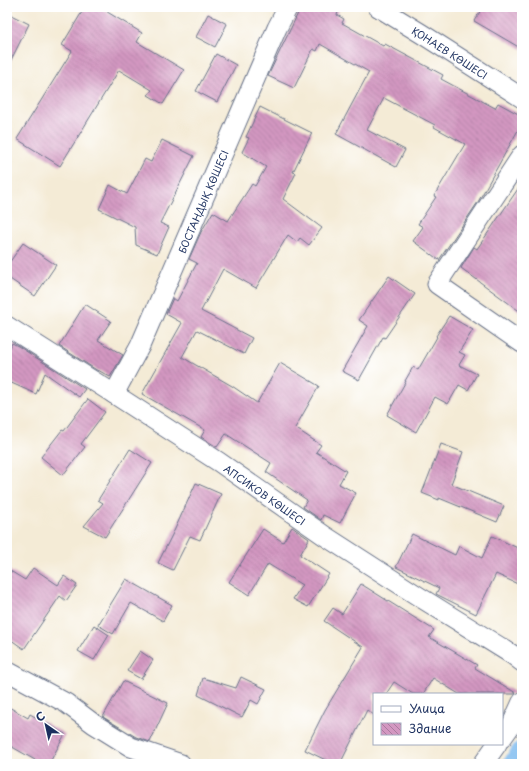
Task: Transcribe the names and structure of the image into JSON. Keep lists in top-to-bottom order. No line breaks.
{"streets":{"street":["ҚОНАЕВ КӨШЕСІ","БОСТАНДЫҚ КӨШЕСІ","АПСИКОВ КӨШЕСІ"]},"crossings":[["БОСТАНДЫҚ КӨШЕСІ","АПСИКОВ КӨШЕСІ"]],"legend":["Улица","Здание"],"north":"top left"}
